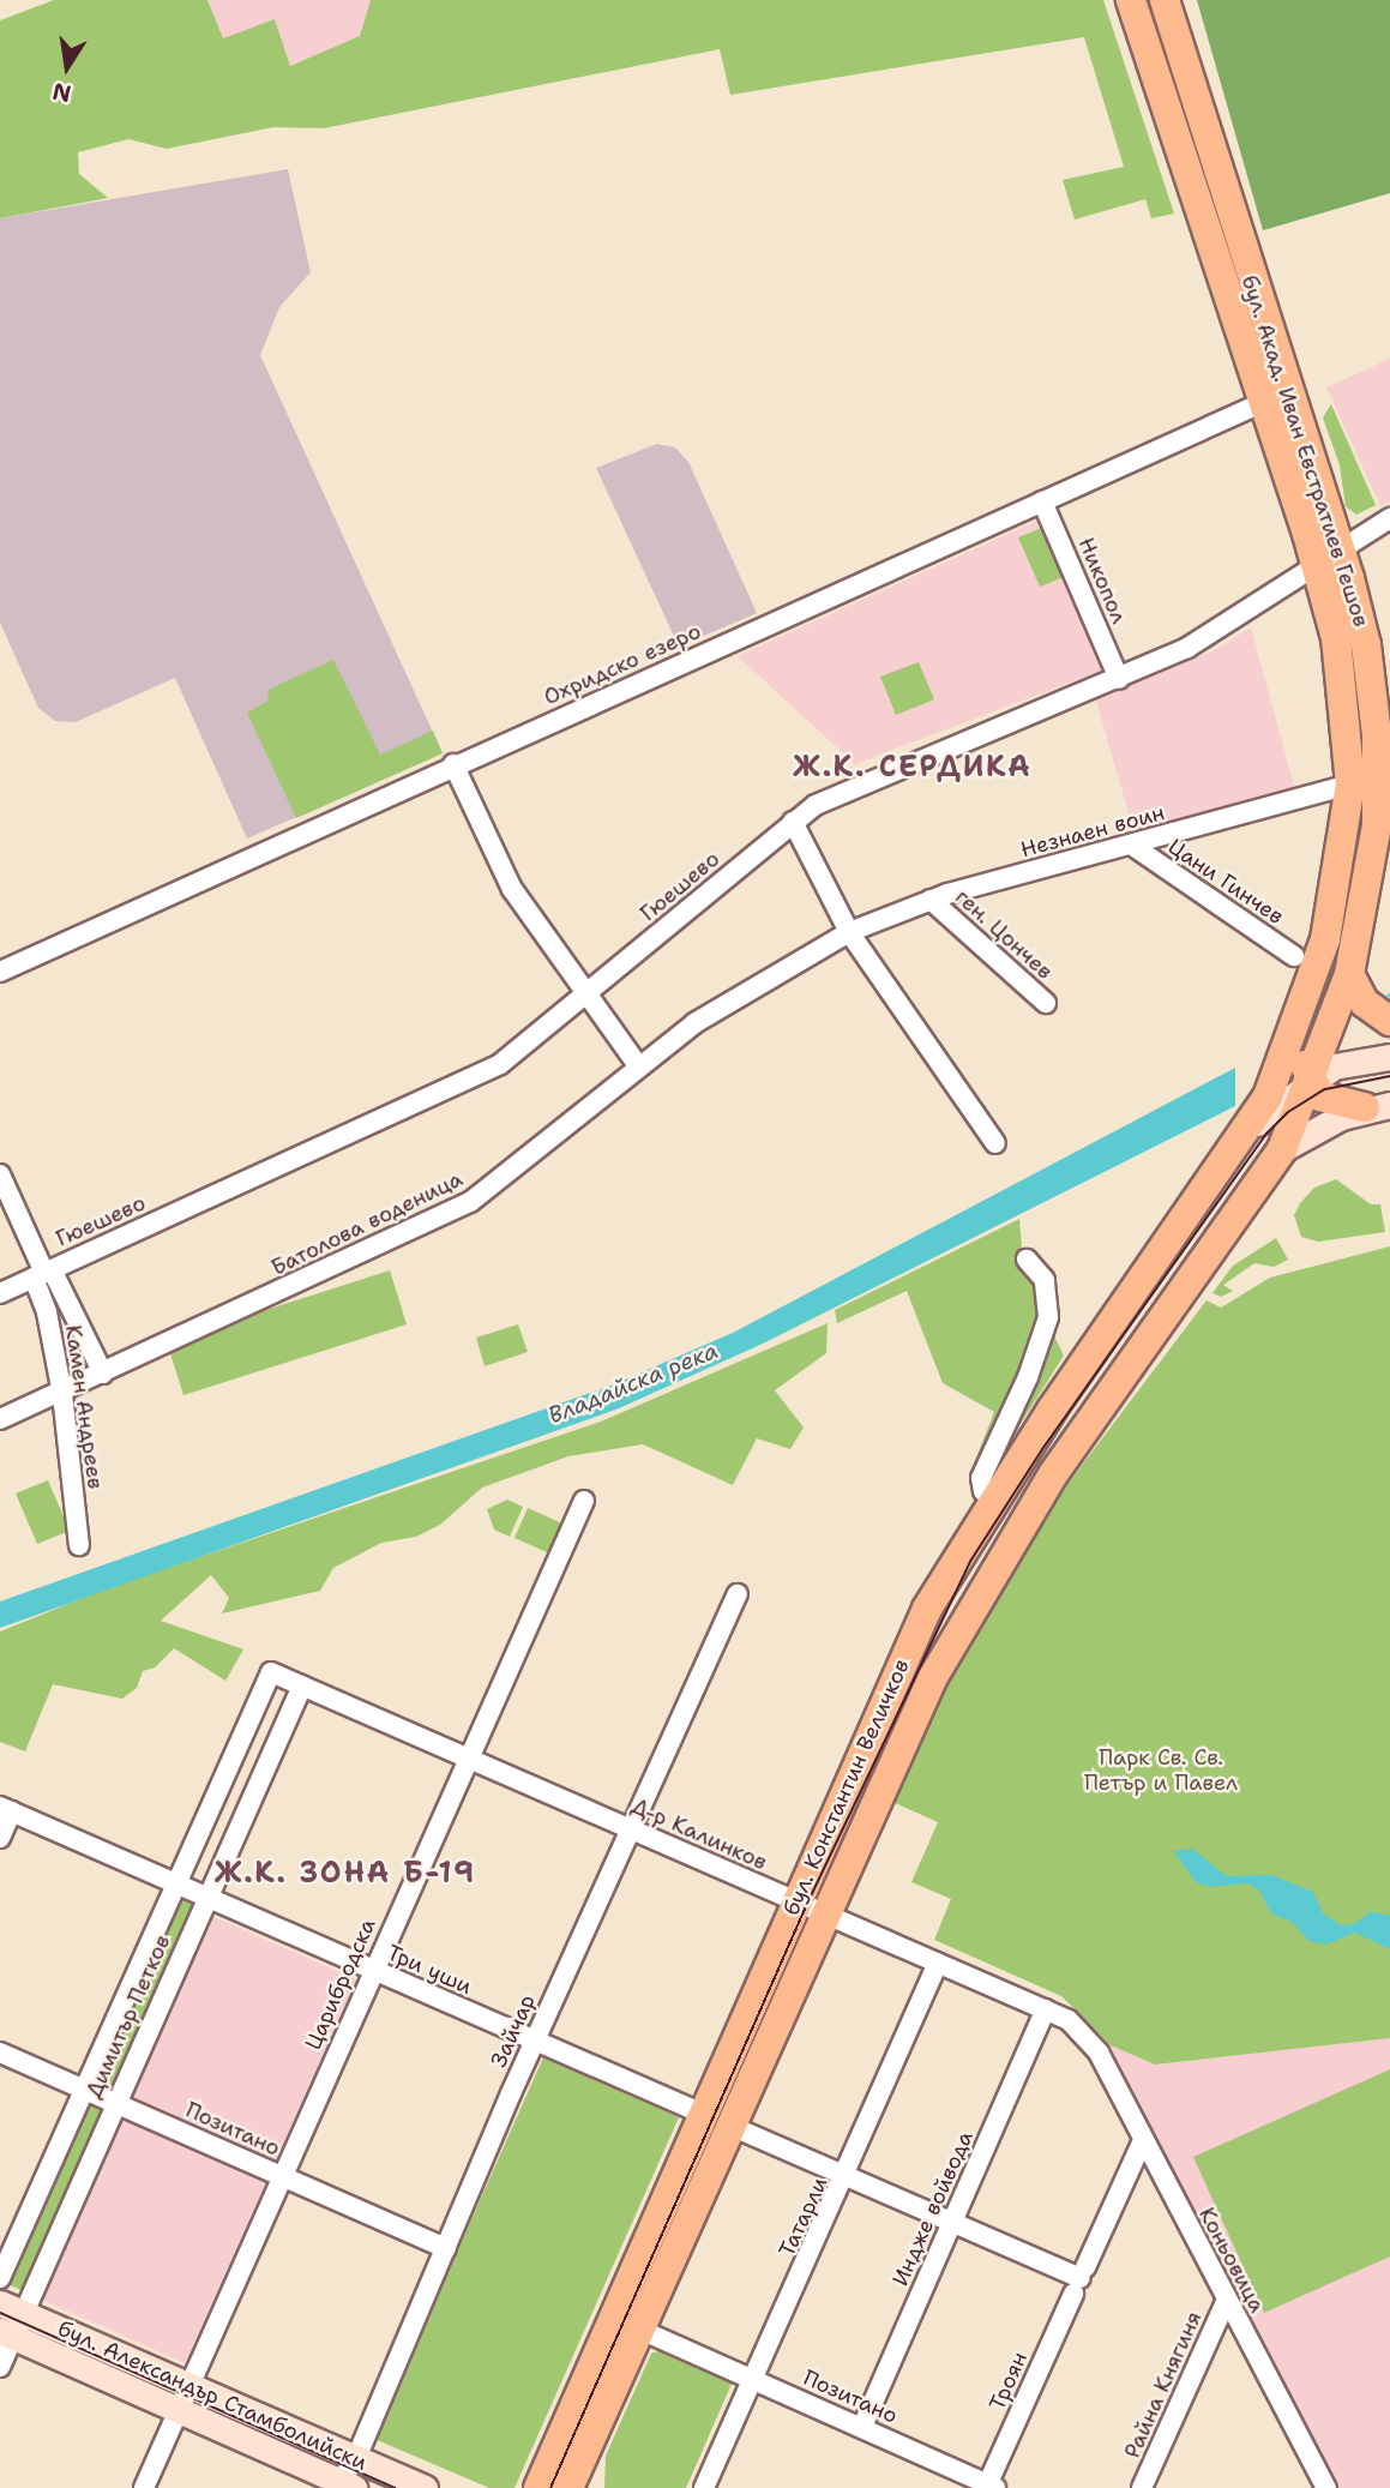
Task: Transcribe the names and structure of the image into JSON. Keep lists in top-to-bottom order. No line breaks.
{"streets":{"main road":["бул. Акад. Иван Евстратиев Гешов","бул. Константин Величков","бул. Александър Стамболийски"],"street":["Никопол","Охридско езеро","Незнаен воин","Цани Гинчев","Гюешево","ген. Цончев","Батолова воденица","Камен Андреев","Д-р Калинков","Три уши","Царибродска","Димитър Петков","Зайчар","Позитано","Индже войвода","Татарли","Коньовица","Троян","Райна Княгиня"]},"crossings":[["бул. Акад. Иван Евстратиев Гешов","Охридско езеро"],["бул. Акад. Иван Евстратиев Гешов","Незнаен воин"],["бул. Акад. Иван Евстратиев Гешов","Гюешево"],["бул. Акад. Иван Евстратиев Гешов","бул. Константин Величков"],["Никопол","Охридско езеро"],["Никопол","Гюешево"],["Незнаен воин","Цани Гинчев"],["Незнаен воин","ген. Цончев"],["Незнаен воин","Батолова воденица"],["Гюешево","Камен Андреев"],["Батолова воденица","Камен Андреев"],["бул. Константин Величков","Д-р Калинков"],["бул. Константин Величков","Три уши"],["бул. Константин Величков","Позитано"],["Д-р Калинков","Царибродска"],["Д-р Калинков","Димитър Петков"],["Д-р Калинков","Зайчар"],["Д-р Калинков","Индже войвода"],["Д-р Калинков","Татарли"],["Д-р Калинков","Коньовица"],["Три уши","Царибродска"],["Три уши","Димитър Петков"],["Три уши","Зайчар"],["Царибродска","Позитано"],["Царибродска","бул. Александър Стамболийски"],["Димитър Петков","Позитано"],["Димитър Петков","бул. Александър Стамболийски"],["Зайчар","Позитано"],["Зайчар","бул. Александър Стамболийски"],["Позитано","Индже войвода"],["Позитано","Татарли"],["Позитано","Троян"],["Коньовица","Троян"],["Коньовица","Райна Княгиня"]],"districts":["Ж.К. СЕРДИКА","Ж.К. ЗОНА Б-19"],"water":["Владайска река"],"parks":["Парк Св. Св. Петър и Павел"],"north":"bottom"}
